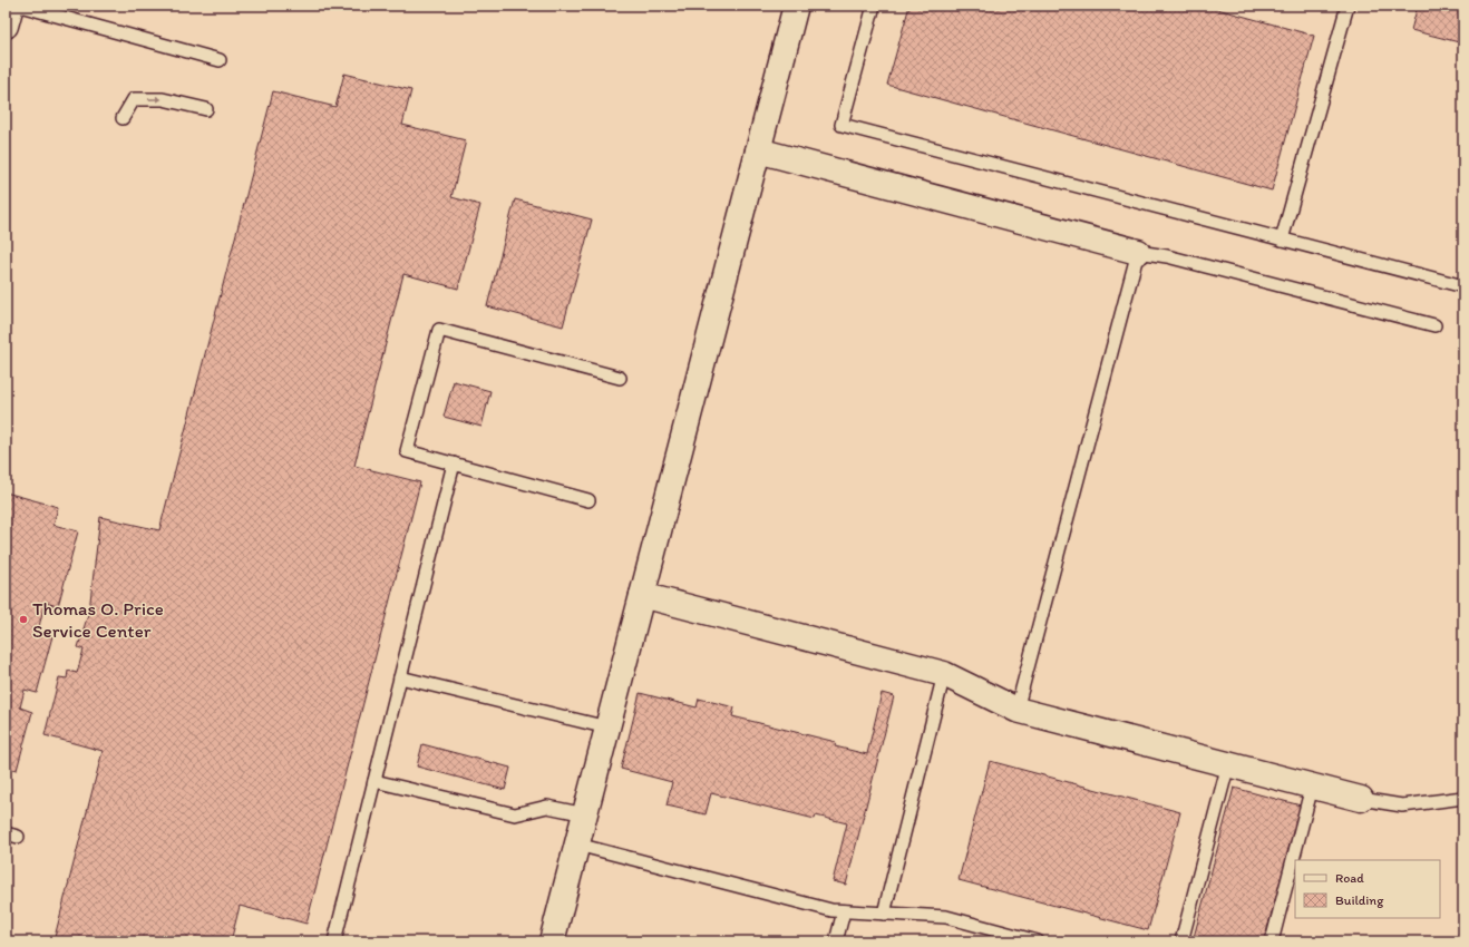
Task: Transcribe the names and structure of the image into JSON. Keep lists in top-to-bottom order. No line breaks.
{"places":["Thomas O. Price Service Center"],"legend":["Road","Building"]}
